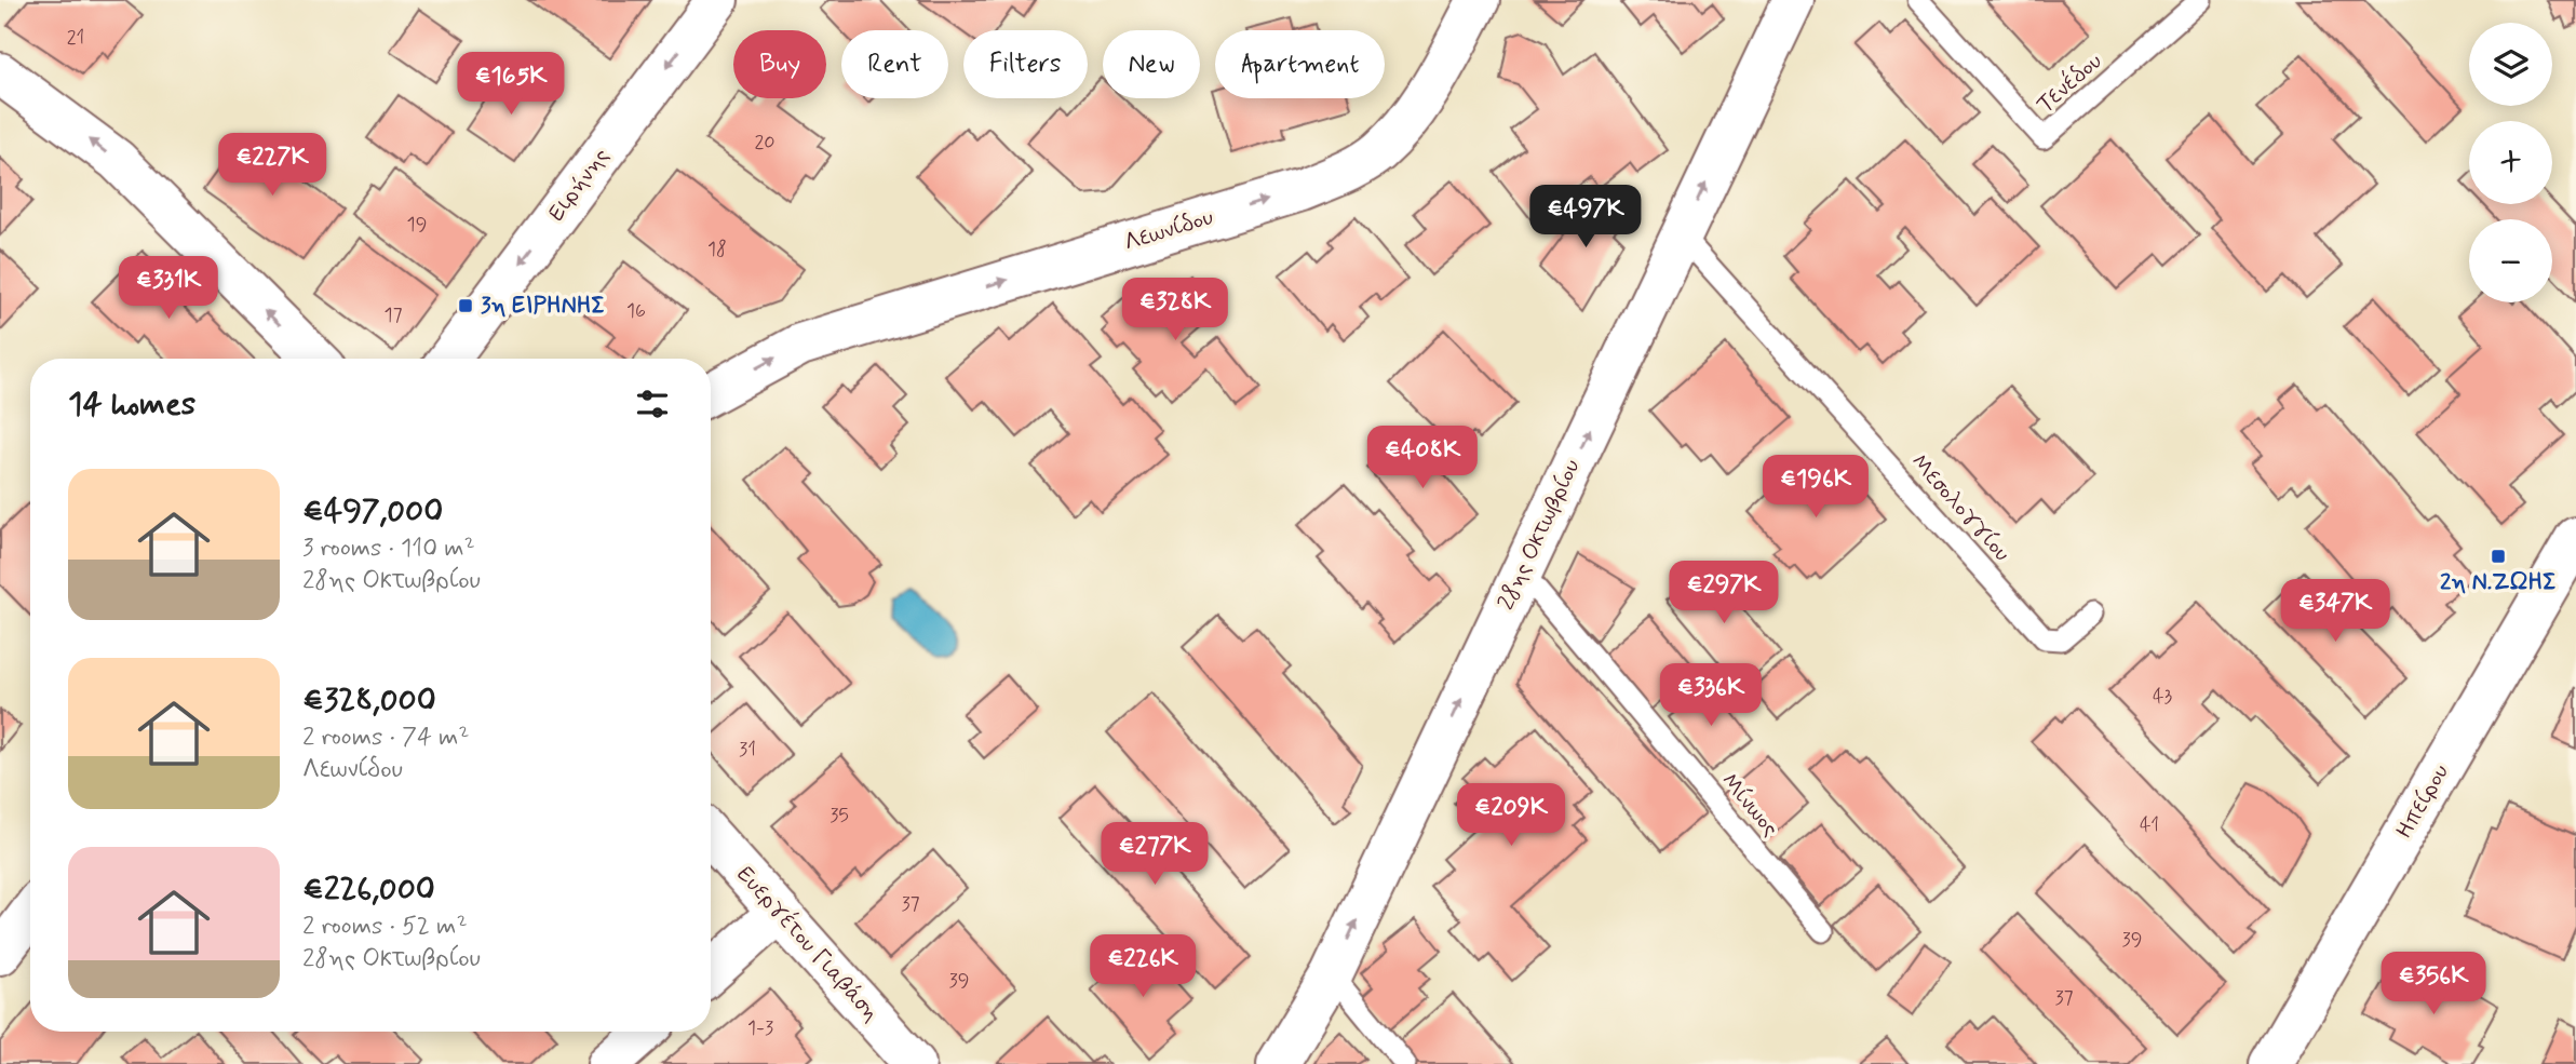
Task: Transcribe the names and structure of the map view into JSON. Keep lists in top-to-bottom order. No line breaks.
{"streets":{"street":["Ειρήνης","Λεωνίδου","28ης Οκτωβρίου","Ηπείρου","Ευεργέτου Γιαβάση"],"lane":["Τενέδου","Μεσολογγίου","Μίνωος"]},"crossings":[["Μεσολογγίου","28ης Οκτωβρίου"],["28ης Οκτωβρίου","Μίνωος"]],"one_way":["Ειρήνης","Λεωνίδου","28ης Οκτωβρίου"],"places":{"transit":["3η ΕΙΡΗΝΗΣ","2η Ν.ΖΩΗΣ"]},"house_numbers":["21","20","19","18","16","17","43","31","35","41","37","39","39","37","1-3"],"page":{"map_buttons":["+","−"],"chip":["Buy","Rent","Filters","New","Apartment"],"price":["€165K","€227K","€497K","€331K","€328K","€408K","€196K","€297K","€347K","€336K","€209K","€277K","€226K","€356K"],"heading":"14 homes","list":[{"name":"€497,000","note":"3 rooms · 110 m² · 28ης Οκτωβρίου"},{"name":"€328,000","note":"2 rooms · 74 m² · Λεωνίδου"},{"name":"€226,000","note":"2 rooms · 52 m² · 28ης Οκτωβρίου"}]}}
